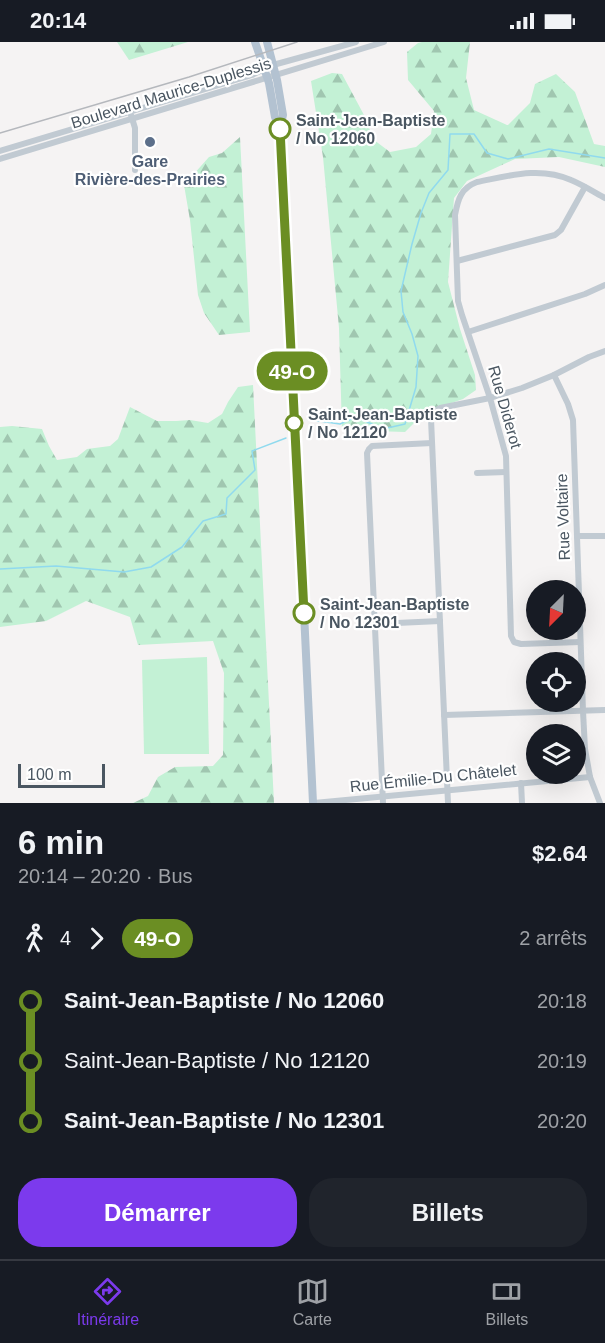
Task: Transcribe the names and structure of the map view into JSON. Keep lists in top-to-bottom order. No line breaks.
{"streets":{"street":["Boulevard Maurice-Duplessis","Rue Diderot","Rue Voltaire","Rue Émilie-Du Châtelet"]},"crossings":[["Rue Diderot","Rue Voltaire"],["Rue Voltaire","Rue Émilie-Du Châtelet"]],"places":["Saint-Jean-Baptiste / No 12060","Gare Rivière-des-Prairies","Saint-Jean-Baptiste / No 12120","Saint-Jean-Baptiste / No 12301"],"lines":["bus line 49-O"],"scale_bar":"100 m","north":"bottom left","page":{"status":"20:14","on_map":"49-O","scale":"100 m","heading":["6 min","20:14 – 20:20 · Bus","$2.64"],"legs":["4","49-O","2 arrêts"],"list":[{"name":"Saint-Jean-Baptiste / No 12060","value":"20:18"},{"name":"Saint-Jean-Baptiste / No 12120","value":"20:19"},{"name":"Saint-Jean-Baptiste / No 12301","value":"20:20"}],"buttons":["Démarrer","Billets"],"tabs":["Itinéraire","Carte","Billets"]}}
